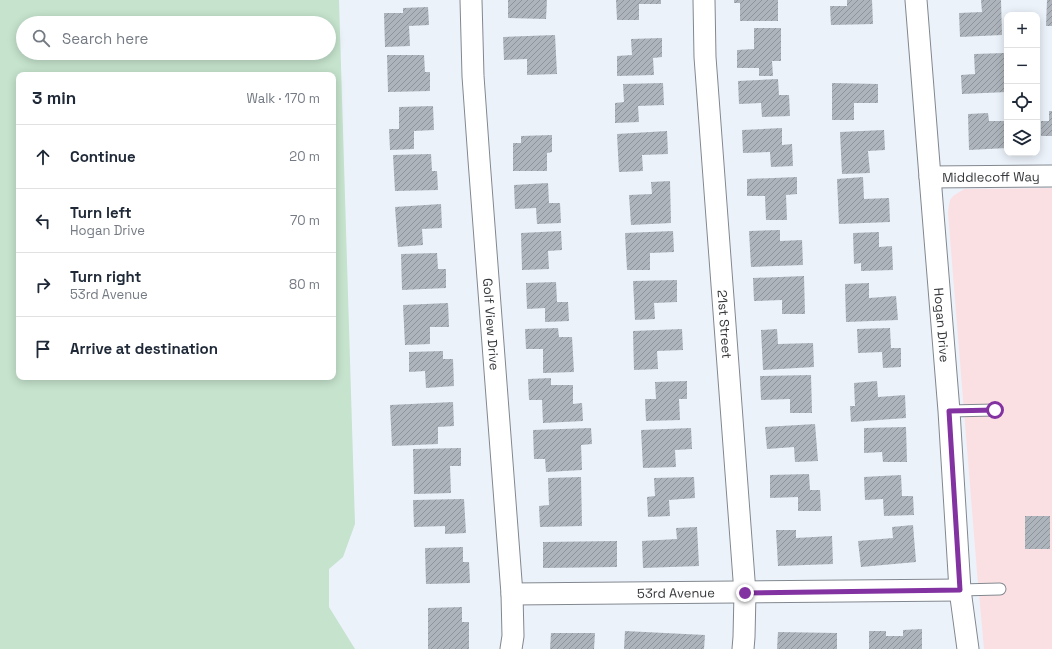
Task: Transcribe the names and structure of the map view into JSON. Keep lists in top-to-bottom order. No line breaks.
{"streets":{"street":["Middlecoff Way","Golf View Drive","21st Street","Hogan Drive","53rd Avenue"]},"crossings":[["Middlecoff Way","Hogan Drive"],["Golf View Drive","53rd Avenue"],["21st Street","53rd Avenue"],["Hogan Drive","53rd Avenue"]],"page":{"map_buttons":["+","−"],"search":"Search here","heading":["3 min","Walk · 170 m"],"list":[["Continue","20 m"],["Turn left","Hogan Drive","70 m"],["Turn right","53rd Avenue","80 m"],"Arrive at destination"]}}
